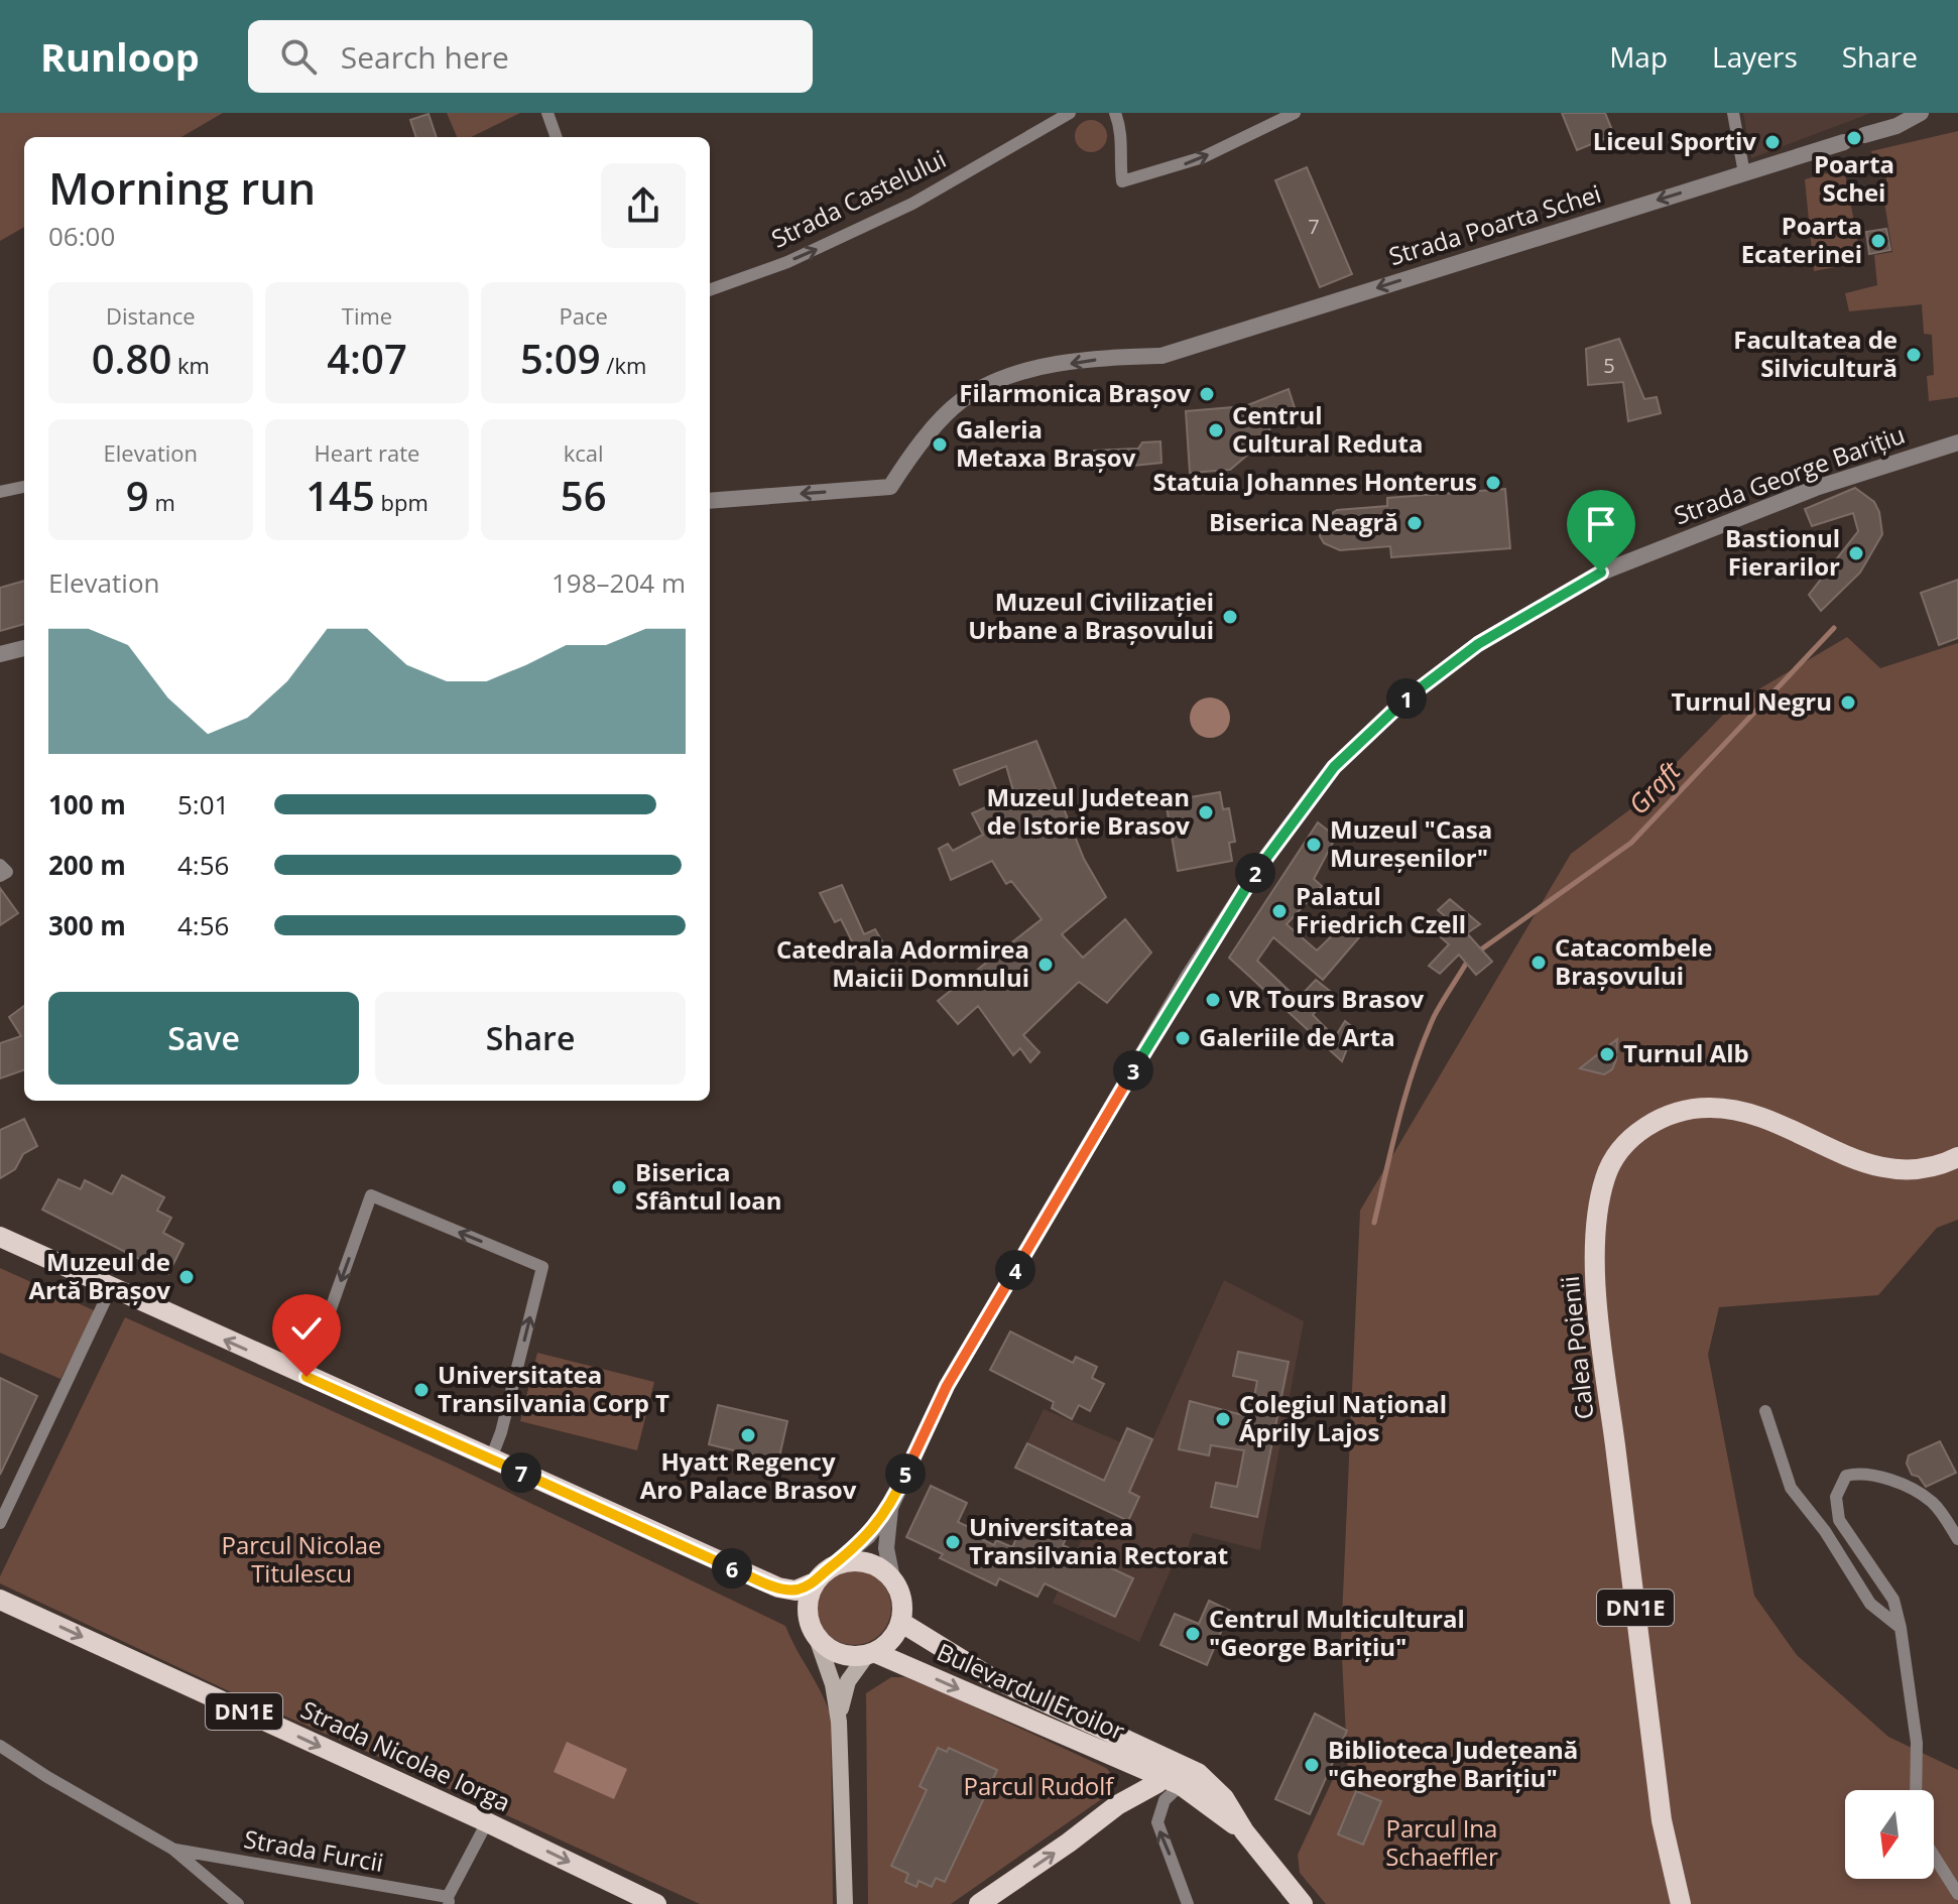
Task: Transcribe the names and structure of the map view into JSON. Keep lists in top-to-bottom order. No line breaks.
{"streets":{"main road":["Calea Poienii","DN1E","Bulevardul Eroilor","Strada Nicolae Iorga"],"street":["Strada Castelului","Strada Poarta Schei","Strada George Barițiu","Strada Furcii"]},"crossings":[["Strada Nicolae Iorga","Strada Furcii"]],"one_way":["Strada Castelului","Strada Poarta Schei","Strada Nicolae Iorga"],"water":["Graft"],"parks":["Parcul Nicolae Titulescu","Parcul Rudolf","Parcul Ina Schaeffler"],"places":["Poarta Schei","Liceul Sportiv","Poarta Ecaterinei","Facultatea de Silvicultură","Filarmonica Brașov","Centrul Cultural Reduta","Galeria Metaxa Brașov","Statuia Johannes Honterus","Biserica Neagră","Bastionul Fierarilor","Muzeul Civilizației Urbane a Brașovului","Turnul Negru","Muzeul Judetean de Istorie Brasov","Muzeul \"Casa Mureșenilor\"","Palatul Friedrich Czell","Catacombele Brașovului","Catedrala Adormirea Maicii Domnului","VR Tours Brasov","Galeriile de Arta","Turnul Alb","Biserica Sfântul Ioan","Muzeul de Artă Brașov","Universitatea Transilvania Corp T","Colegiul Național Áprily Lajos","Hyatt Regency Aro Palace Brasov","Universitatea Transilvania Rectorat","Centrul Multicultural \"George Barițiu\"","Biblioteca Județeană \"Gheorghe Barițiu\""],"house_numbers":["7","5"],"north":"bottom","page":{"header":"Runloop","search":"Search here","nav":["Map","Layers","Share"],"heading":["Morning run","06:00"],"stats":[["Distance","0.80 km"],["Time","4:07"],["Pace","5:09 /km"],["Elevation","9 m"],["Heart rate","145 bpm"],["kcal","56"]],"chart":["Elevation","198–204 m"],"pins":["1","2","3","4","7","5","6"],"list":[{"name":"100 m","note":"5:01"},{"name":"200 m","note":"4:56"},{"name":"300 m","note":"4:56"}],"buttons":["Save","Share"]}}
